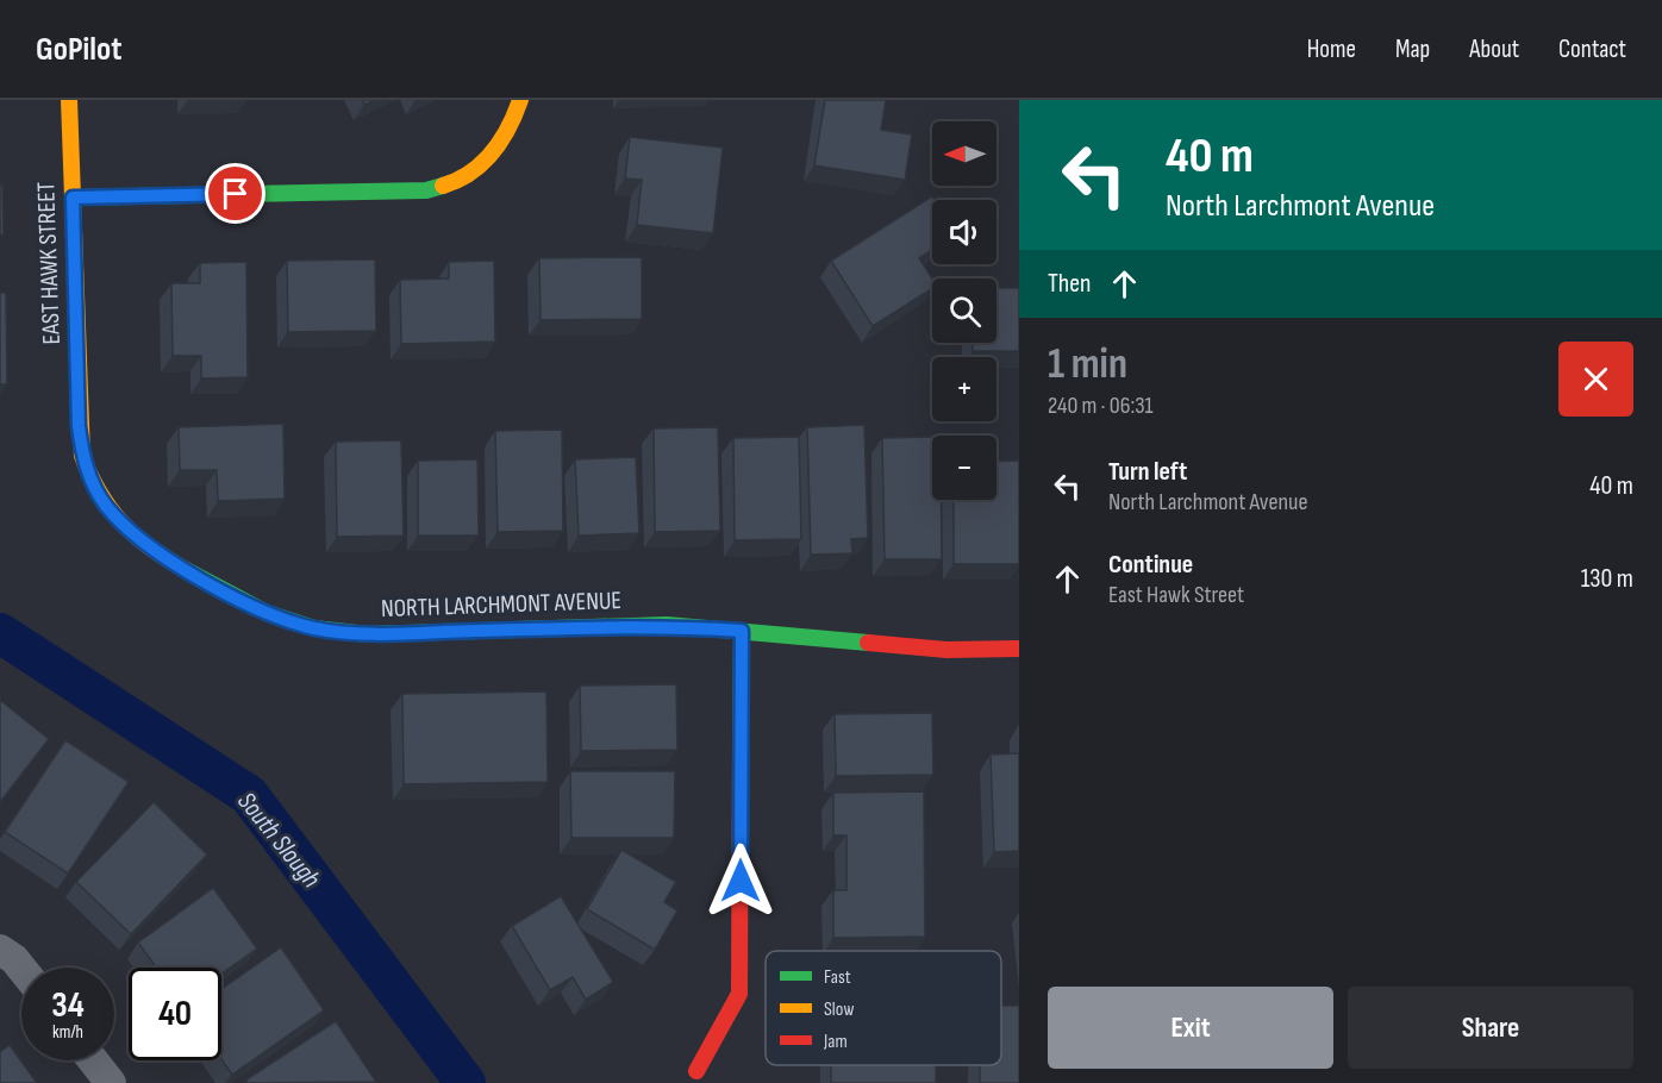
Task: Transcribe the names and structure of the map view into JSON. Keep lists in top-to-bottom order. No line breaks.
{"streets":{"street":["EAST HAWK STREET","NORTH LARCHMONT AVENUE"]},"crossings":[["EAST HAWK STREET","NORTH LARCHMONT AVENUE"]],"water":["South Slough"],"legend":["Fast","Slow","Jam"],"north":"left","page":{"header":"GoPilot","nav":["Home","Map","About","Contact"],"turn":["40 m","North Larchmont Avenue"],"map_buttons":["+","−"],"then":"Then","heading":["1 min","240 m · 06:31"],"list":[{"name":"Turn left","note":"North Larchmont Avenue","value":"40 m"},{"name":"Continue","note":"East Hawk Street","value":"130 m"}],"speed":"34 km/h","limit":"40","buttons":["Exit","Share"]}}
